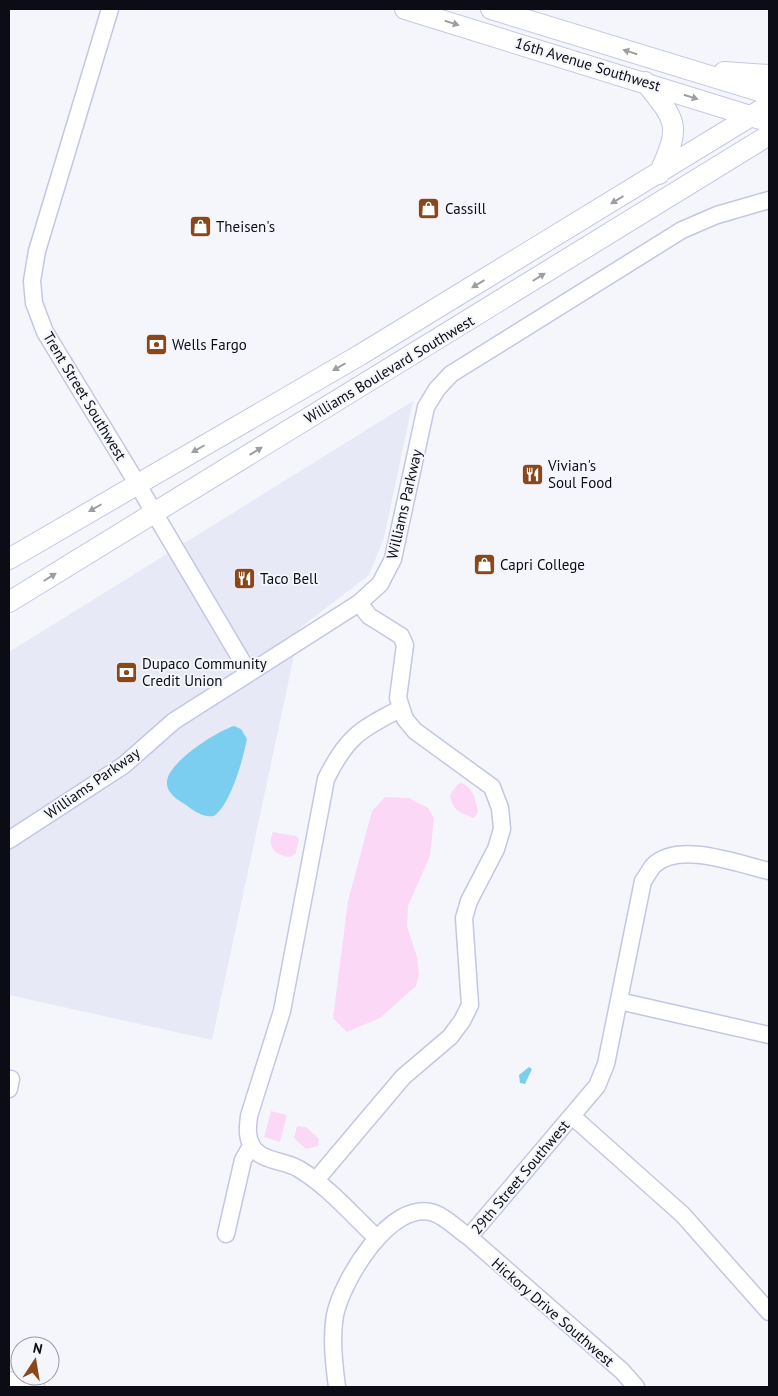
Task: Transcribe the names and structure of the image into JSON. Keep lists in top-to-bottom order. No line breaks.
{"streets":{"main road":["16th Avenue Southwest","Williams Boulevard Southwest"],"street":["Trent Street Southwest","Williams Parkway","29th Street Southwest","Hickory Drive Southwest"]},"crossings":[["16th Avenue Southwest","Williams Boulevard Southwest"],["Williams Boulevard Southwest","Trent Street Southwest"],["Trent Street Southwest","Williams Parkway"],["29th Street Southwest","Hickory Drive Southwest"]],"places":{"shop":["Cassill","Theisen's","Capri College"],"bank":["Wells Fargo","Dupaco Community Credit Union"],"restaurant":["Vivian's Soul Food","Taco Bell"]},"north":"top"}
